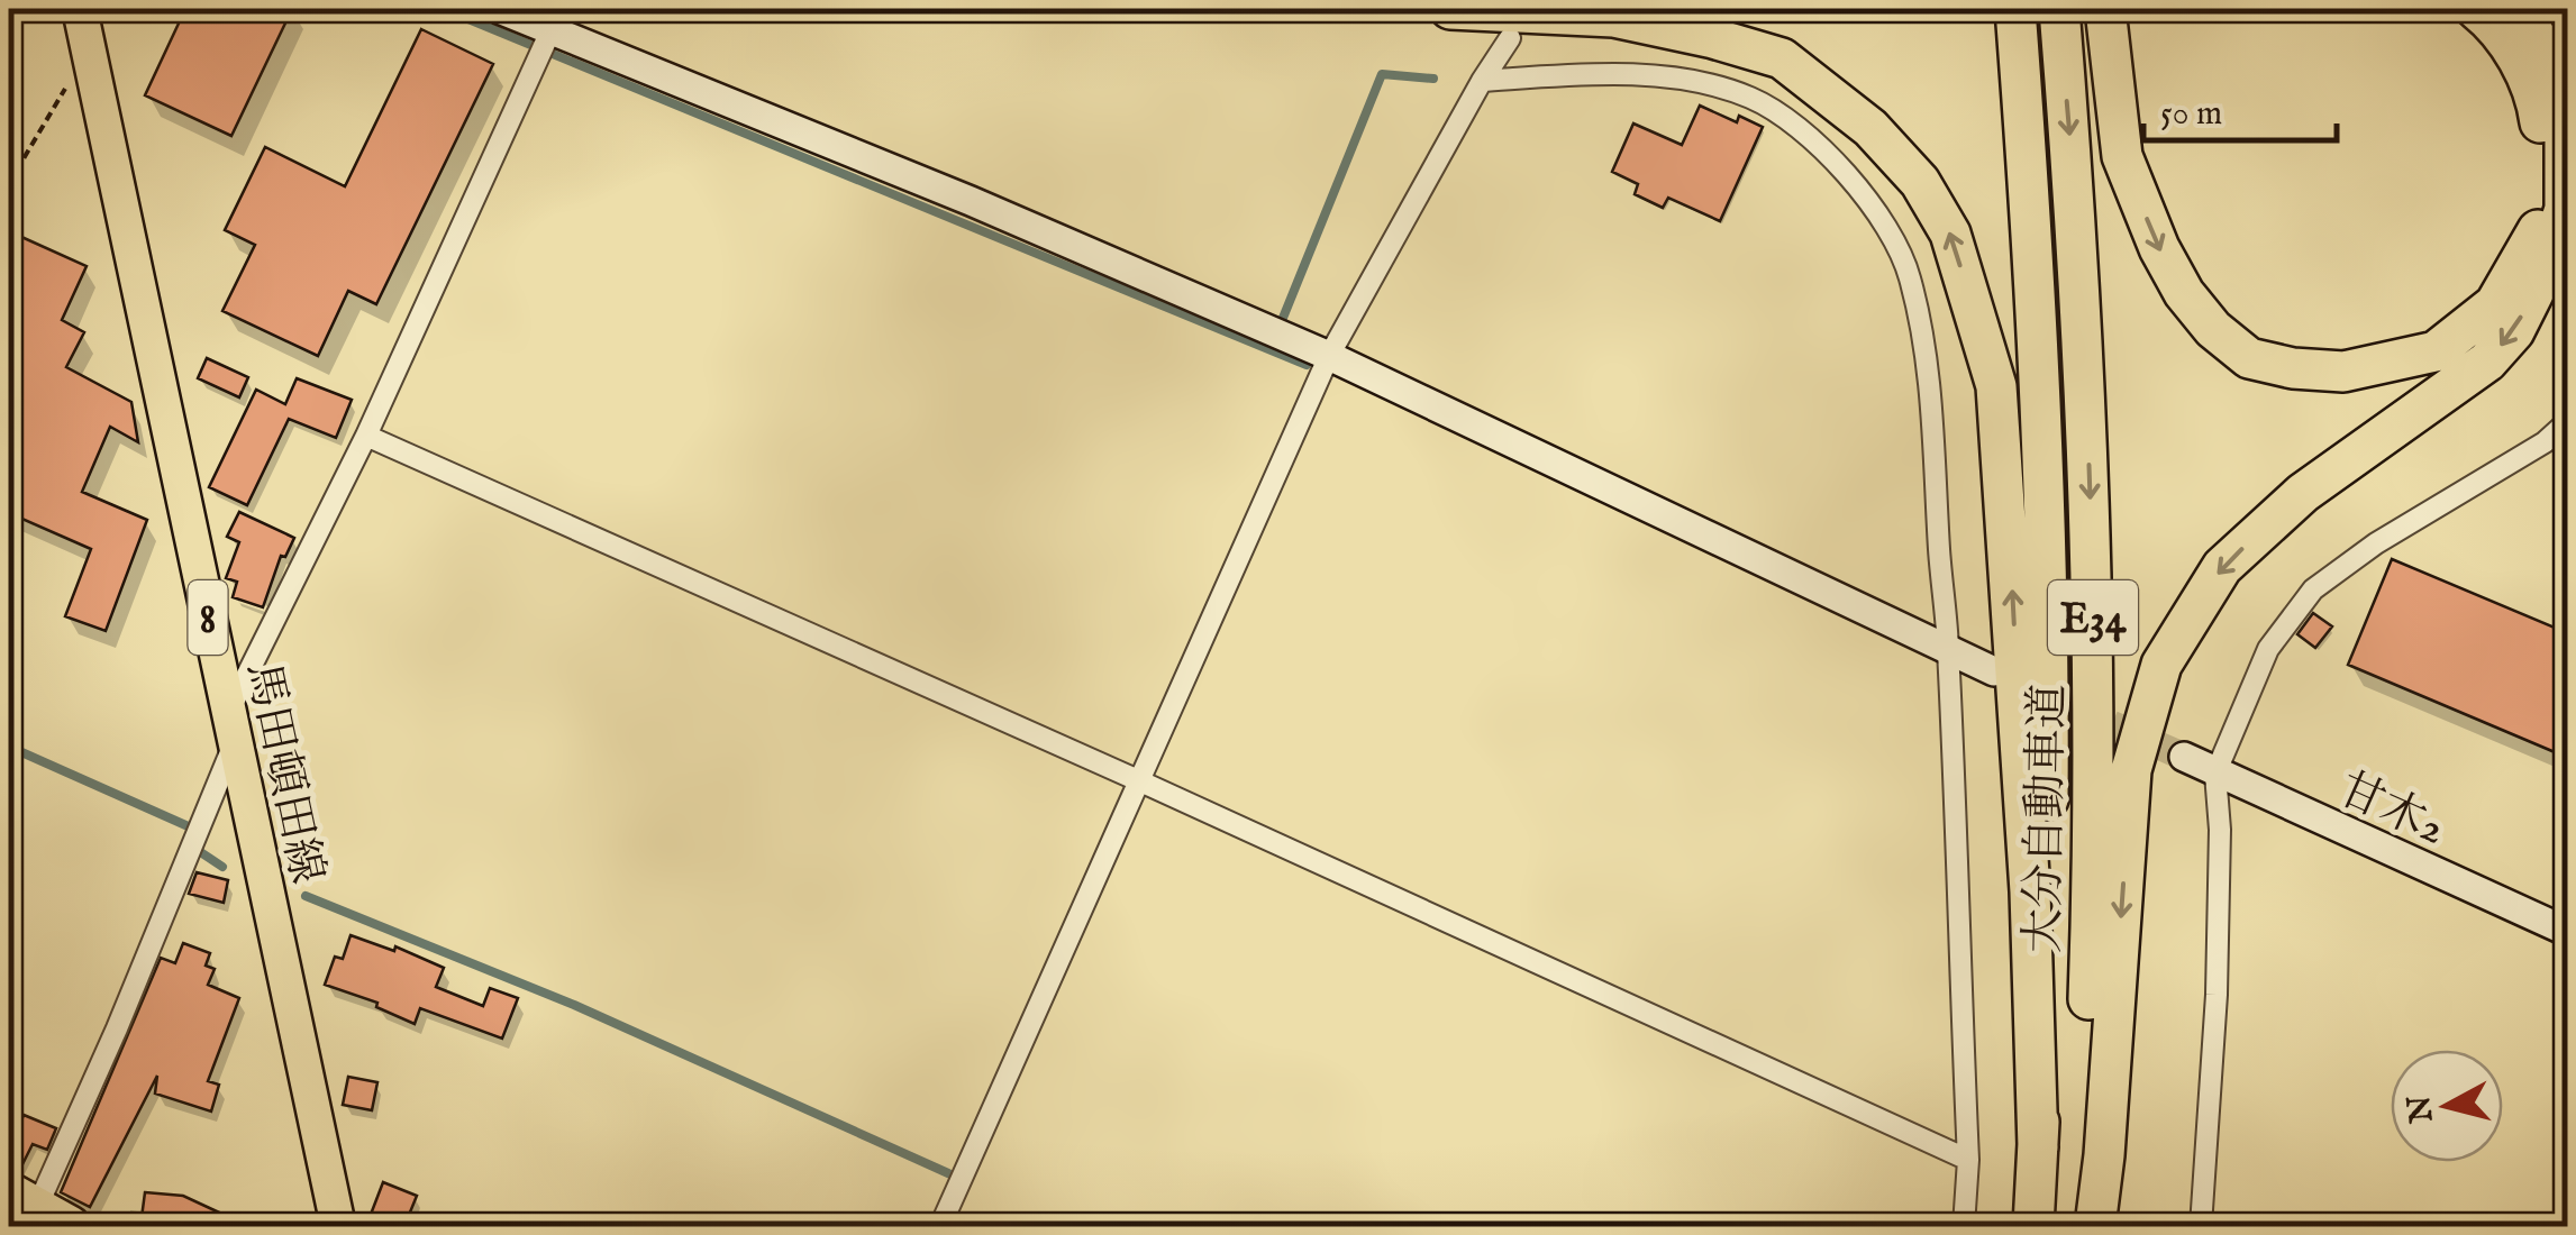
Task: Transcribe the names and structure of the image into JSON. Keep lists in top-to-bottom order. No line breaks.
{"streets":{"highway":["E34","大分自動車道"],"main road":["8","馬田頓田線"],"street":["甘木2"]},"scale_bar":"50 m","north":"left"}
